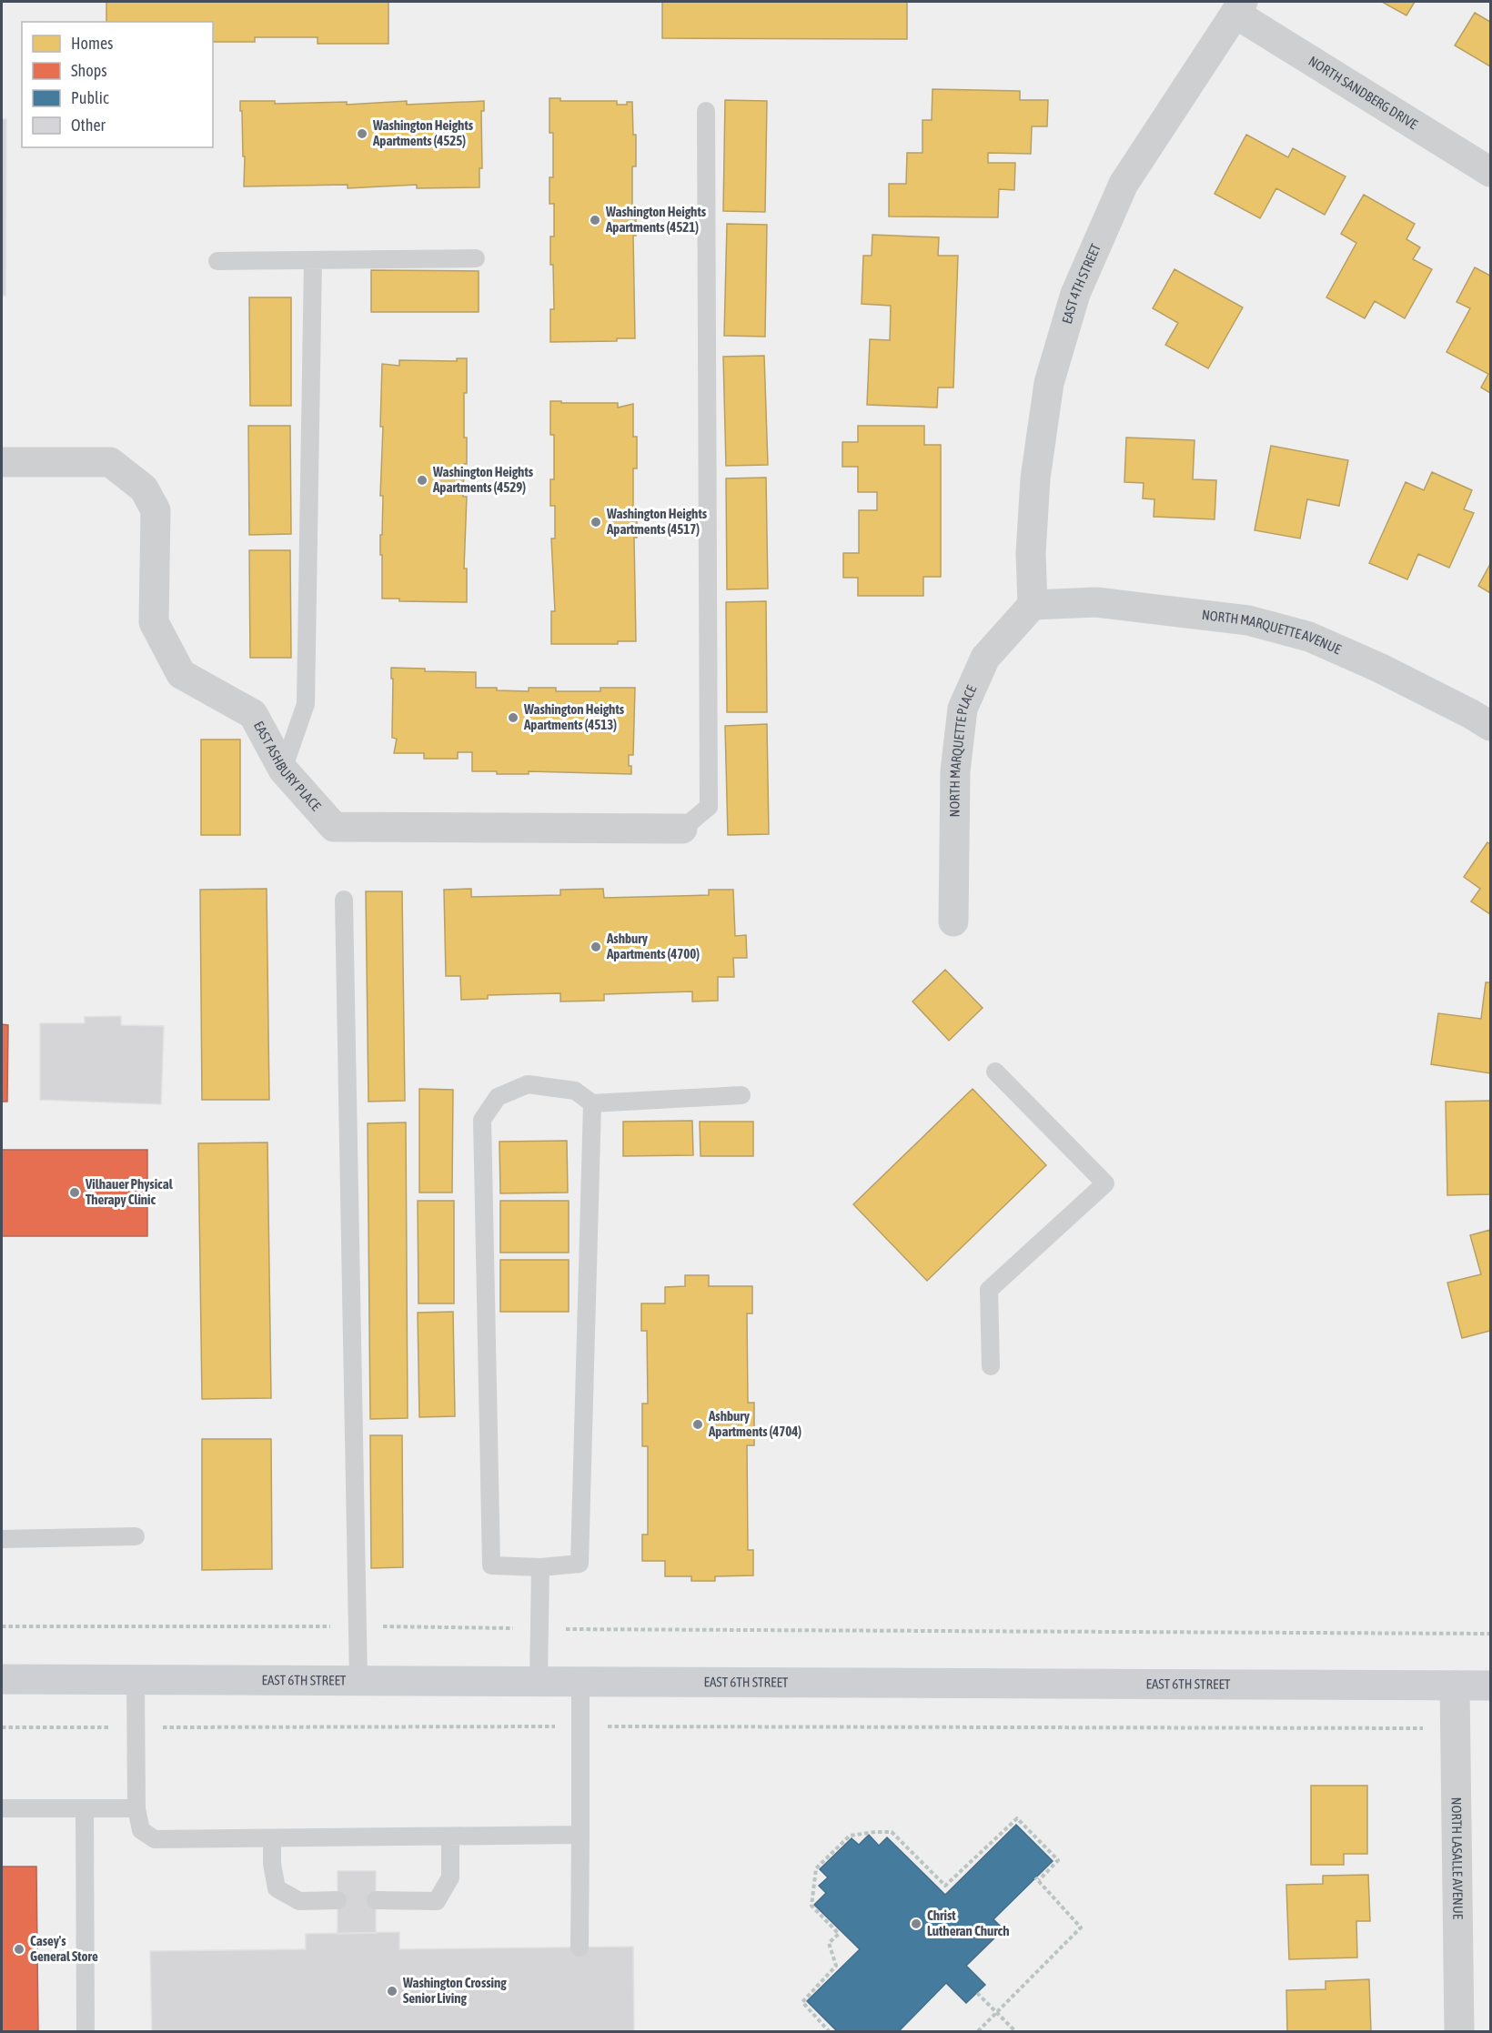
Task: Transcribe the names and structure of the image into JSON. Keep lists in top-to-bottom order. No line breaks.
{"streets":{"main road":["EAST 6TH STREET"],"street":["NORTH SANDBERG DRIVE","EAST 4TH STREET","NORTH MARQUETTE AVENUE","NORTH MARQUETTE PLACE","EAST ASHBURY PLACE","NORTH LASALLE AVENUE"]},"crossings":[["NORTH SANDBERG DRIVE","EAST 4TH STREET"],["EAST 4TH STREET","NORTH MARQUETTE AVENUE"],["EAST 4TH STREET","NORTH MARQUETTE PLACE"],["NORTH MARQUETTE AVENUE","NORTH MARQUETTE PLACE"],["EAST 6TH STREET","NORTH LASALLE AVENUE"]],"places":["Washington Heights Apartments (4525)","Washington Heights Apartments (4521)","Washington Heights Apartments (4529)","Washington Heights Apartments (4517)","Washington Heights Apartments (4513)","Ashbury Apartments (4700)","Vilhauer Physical Therapy Clinic","Ashbury Apartments (4704)","Christ Lutheran Church","Casey's General Store","Washington Crossing Senior Living"],"legend":["Homes","Shops","Public","Other"]}
